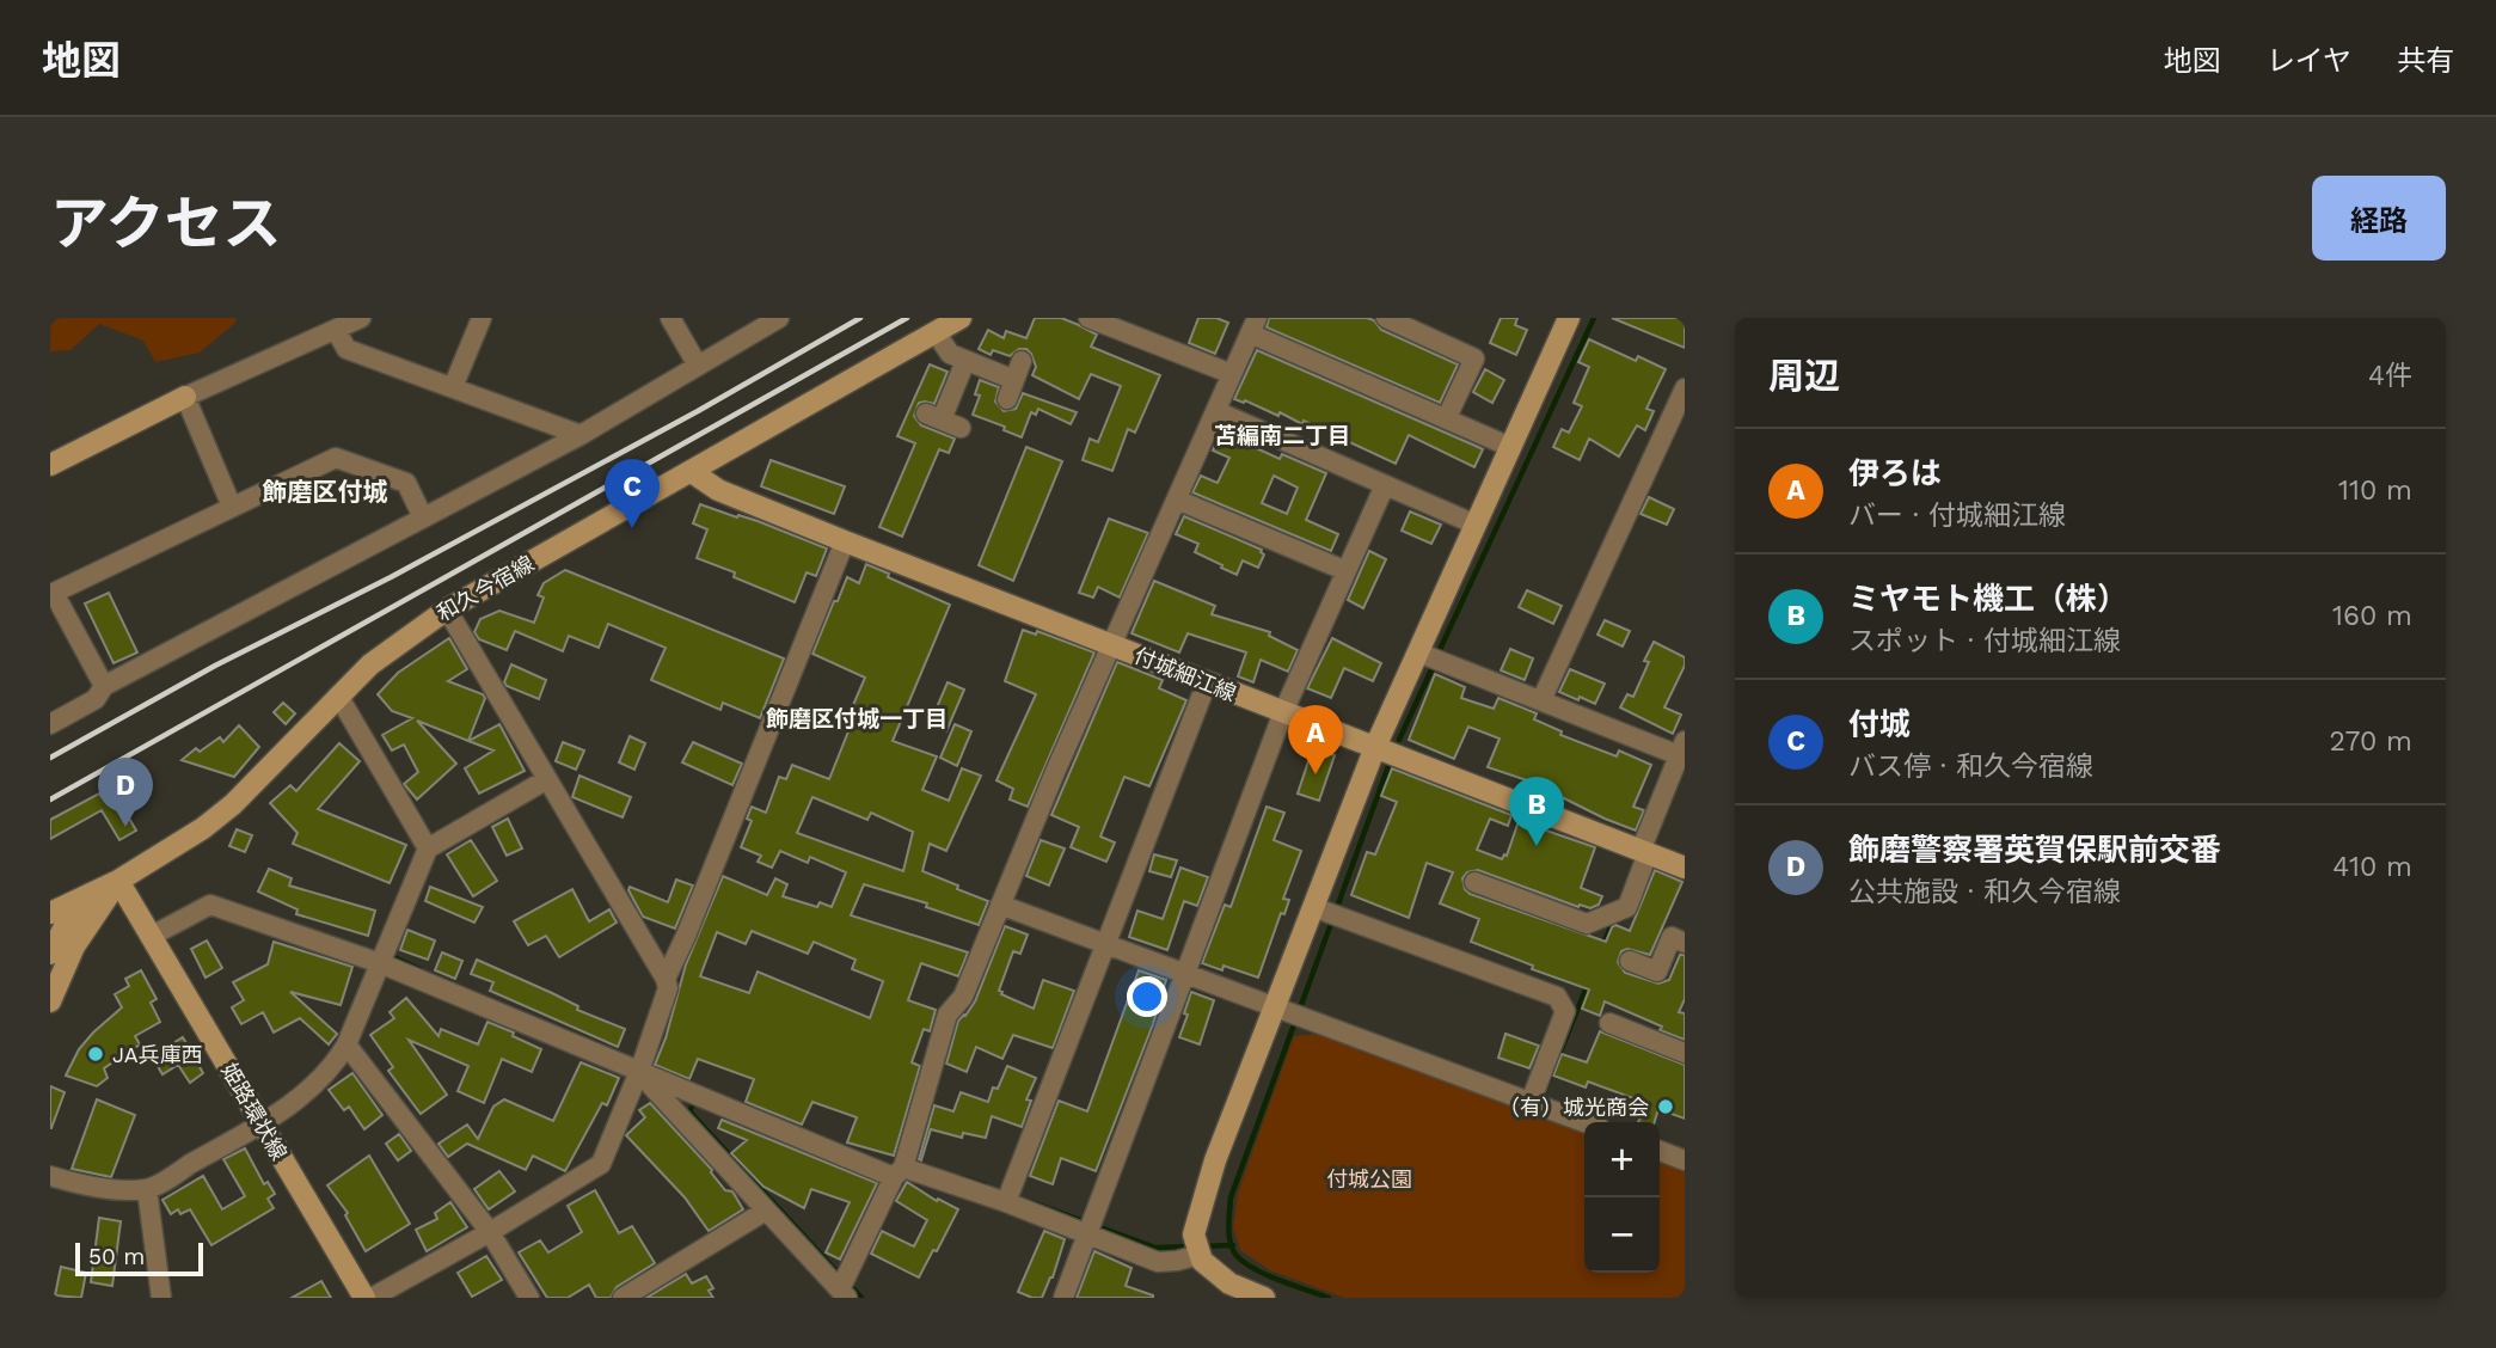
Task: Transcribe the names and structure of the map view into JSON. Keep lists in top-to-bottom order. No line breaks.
{"streets":{"main road":["和久今宿線","付城細江線","姫路環状線"]},"crossings":[["和久今宿線","付城細江線"],["和久今宿線","姫路環状線"]],"districts":["苫編南二丁目","飾磨区付城","飾磨区付城一丁目"],"parks":["付城公園"],"places":["JA兵庫西","（有）城光商会"],"scale_bar":"50 m","page":{"header":"地図","nav":["地図","レイヤ","共有"],"title":"アクセス","buttons":"経路","heading":["周辺","4件"],"list":[{"mark":"A","name":"伊ろは","note":"バー · 付城細江線","value":"110 m"},{"mark":"B","name":"ミヤモト機工（株）","note":"スポット · 付城細江線","value":"160 m"},{"mark":"C","name":"付城","note":"バス停 · 和久今宿線","value":"270 m"},{"mark":"D","name":"飾磨警察署英賀保駅前交番","note":"公共施設 · 和久今宿線","value":"410 m"}],"pins":["C","A","D","B"],"map_buttons":["+","−"],"scale":"50 m"}}
